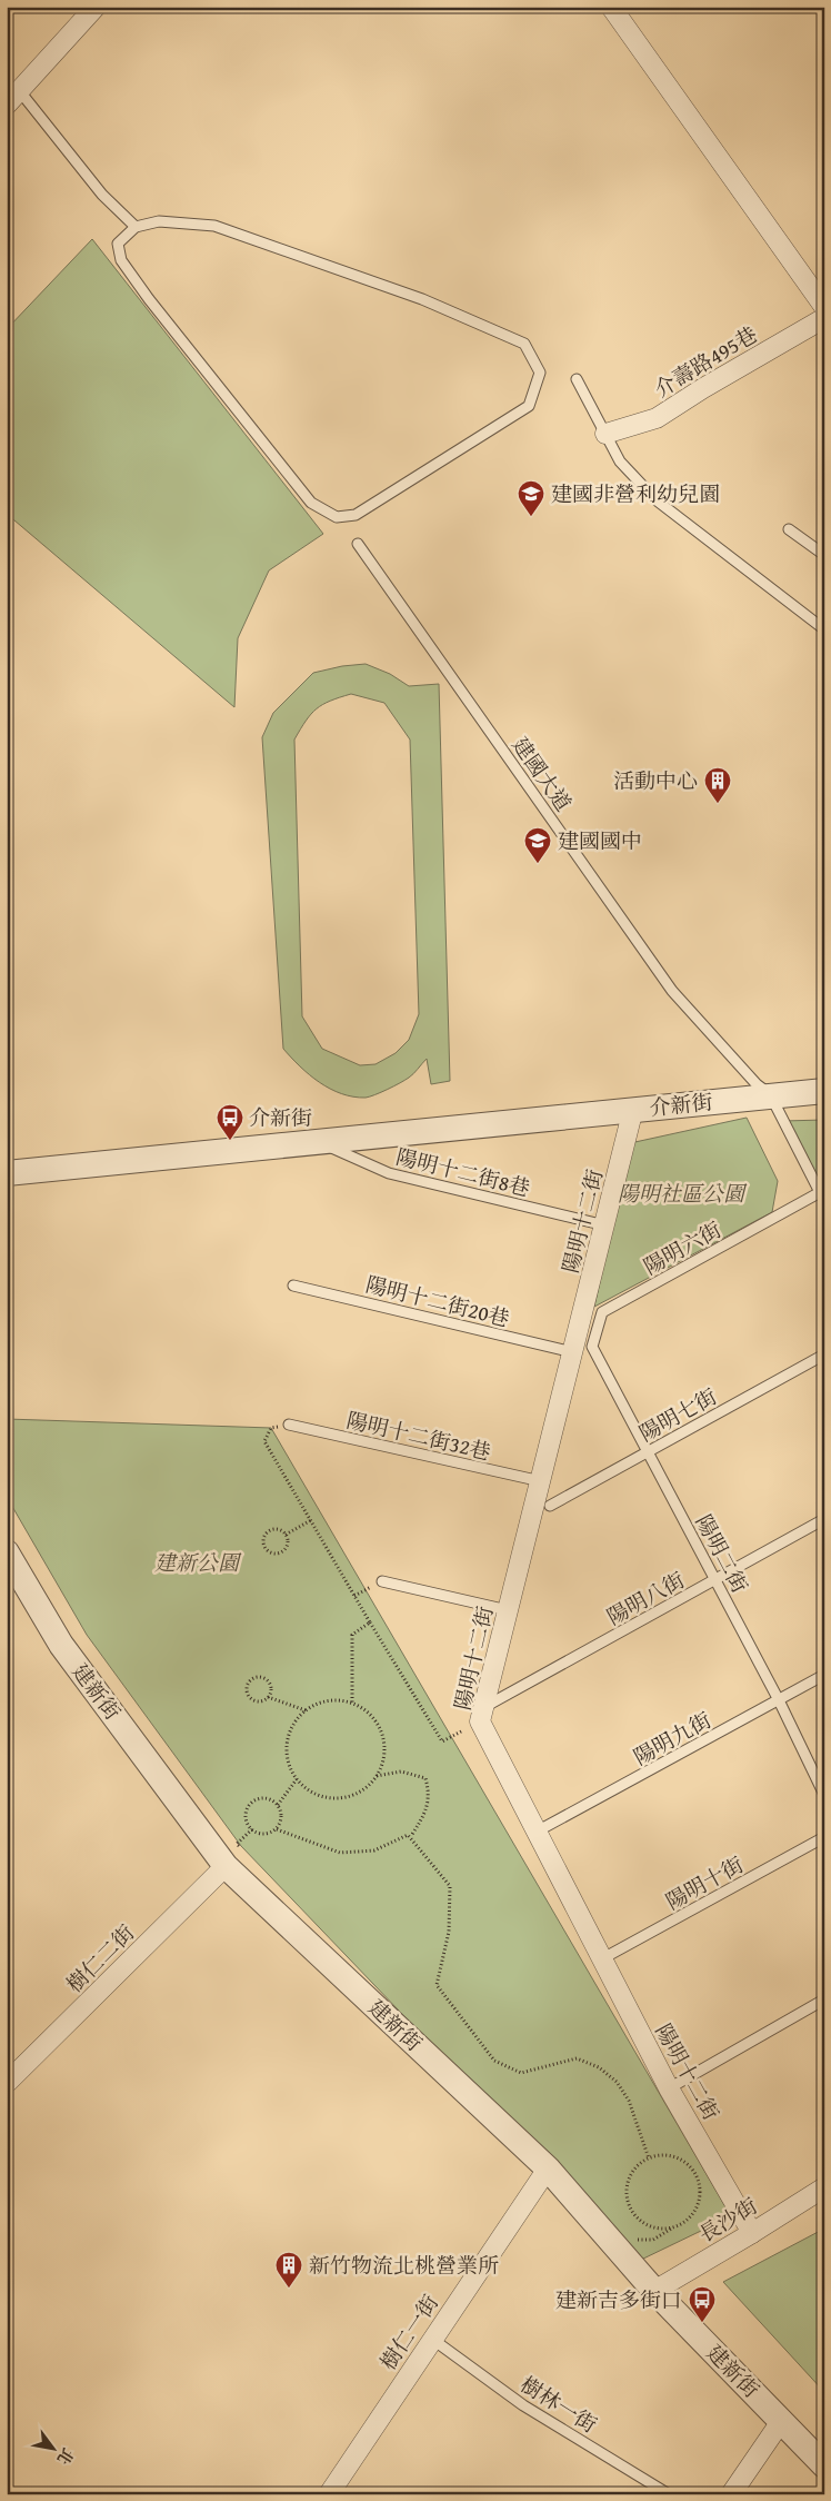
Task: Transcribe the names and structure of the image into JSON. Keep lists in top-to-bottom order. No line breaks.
{"streets":{"street":["介壽路495巷","介新街","陽明十二街","建新街","樹仁二街","長沙街","樹仁一街"],"lane":["建國大道","陽明十二街8巷","陽明六街","陽明十二街20巷","陽明七街","陽明十二街32巷","陽明二街","陽明八街","陽明九街","陽明十街","樹林一街"]},"crossings":[["建國大道","介新街"],["介新街","陽明十二街8巷"],["介新街","陽明十二街"],["陽明十二街8巷","陽明十二街"],["陽明十二街","陽明十二街20巷"],["陽明十二街","陽明十二街32巷"],["陽明十二街","陽明八街"],["陽明十二街","陽明九街"],["陽明十二街","陽明十街"],["陽明十二街","長沙街"],["陽明六街","陽明二街"],["陽明七街","陽明二街"],["陽明二街","陽明八街"],["陽明二街","陽明九街"],["建新街","樹仁二街"],["建新街","長沙街"],["建新街","樹仁一街"],["樹仁一街","樹林一街"]],"parks":["陽明社區公園","建新公園"],"places":{"school or university":["建國非營利幼兒園","建國國中"],"building":["活動中心","新竹物流北桃營業所"],"bus stop":["介新街","建新吉多街口"]},"north":"bottom right"}
